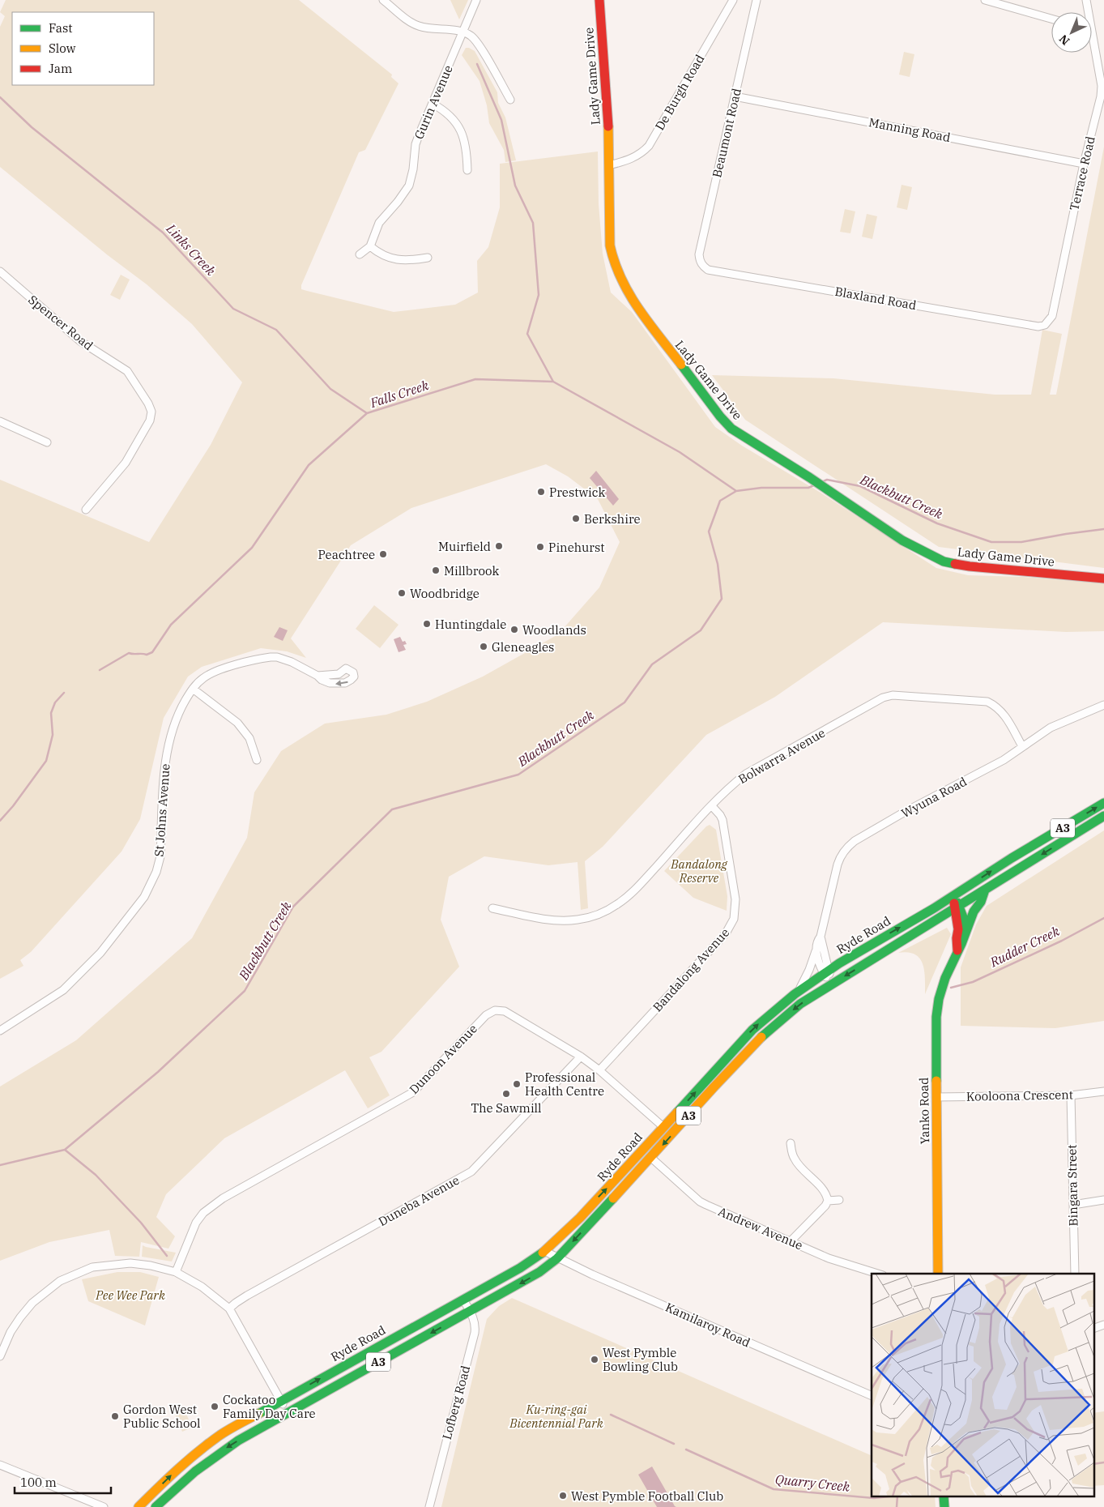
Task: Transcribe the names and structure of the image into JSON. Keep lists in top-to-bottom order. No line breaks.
{"streets":{"main road":["Lady Game Drive","A3","Ryde Road","Yanko Road"],"street":["De Burgh Road","Gurin Avenue","Manning Road","Beaumont Road","Terrace Road","Blaxland Road","Spencer Road","Bolwarra Avenue","Wyuna Road","St Johns Avenue","Bandalong Avenue","Dunoon Avenue","Kooloona Crescent","Bingara Street","Duneba Avenue","Andrew Avenue","Kamilaroy Road","Lofberg Road"]},"crossings":[["Lady Game Drive","De Burgh Road"],["Manning Road","Beaumont Road"],["Manning Road","Terrace Road"],["Beaumont Road","Blaxland Road"],["Terrace Road","Blaxland Road"],["Bolwarra Avenue","Wyuna Road"],["Bolwarra Avenue","Bandalong Avenue"],["Wyuna Road","Ryde Road"],["Ryde Road","Dunoon Avenue"],["Ryde Road","Yanko Road"],["Ryde Road","Andrew Avenue"],["Ryde Road","Kamilaroy Road"],["Ryde Road","Lofberg Road"],["Bandalong Avenue","Dunoon Avenue"],["Dunoon Avenue","Duneba Avenue"],["Kooloona Crescent","Yanko Road"],["Kooloona Crescent","Bingara Street"]],"water":["Links Creek","Falls Creek","Blackbutt Creek","Rudder Creek","Quarry Creek"],"parks":["Bandalong Reserve","Pee Wee Park","Ku-ring-gai Bicentennial Park"],"places":["Prestwick","Berkshire","Muirfield","Pinehurst","Peachtree","Millbrook","Woodbridge","Huntingdale","Woodlands","Gleneagles","Professional Health Centre","The Sawmill","West Pymble Bowling Club","Cockatoo Family Day Care","Gordon West Public School","West Pymble Football Club"],"legend":["Fast","Slow","Jam"],"scale_bar":"100 m","north":"bottom left"}
